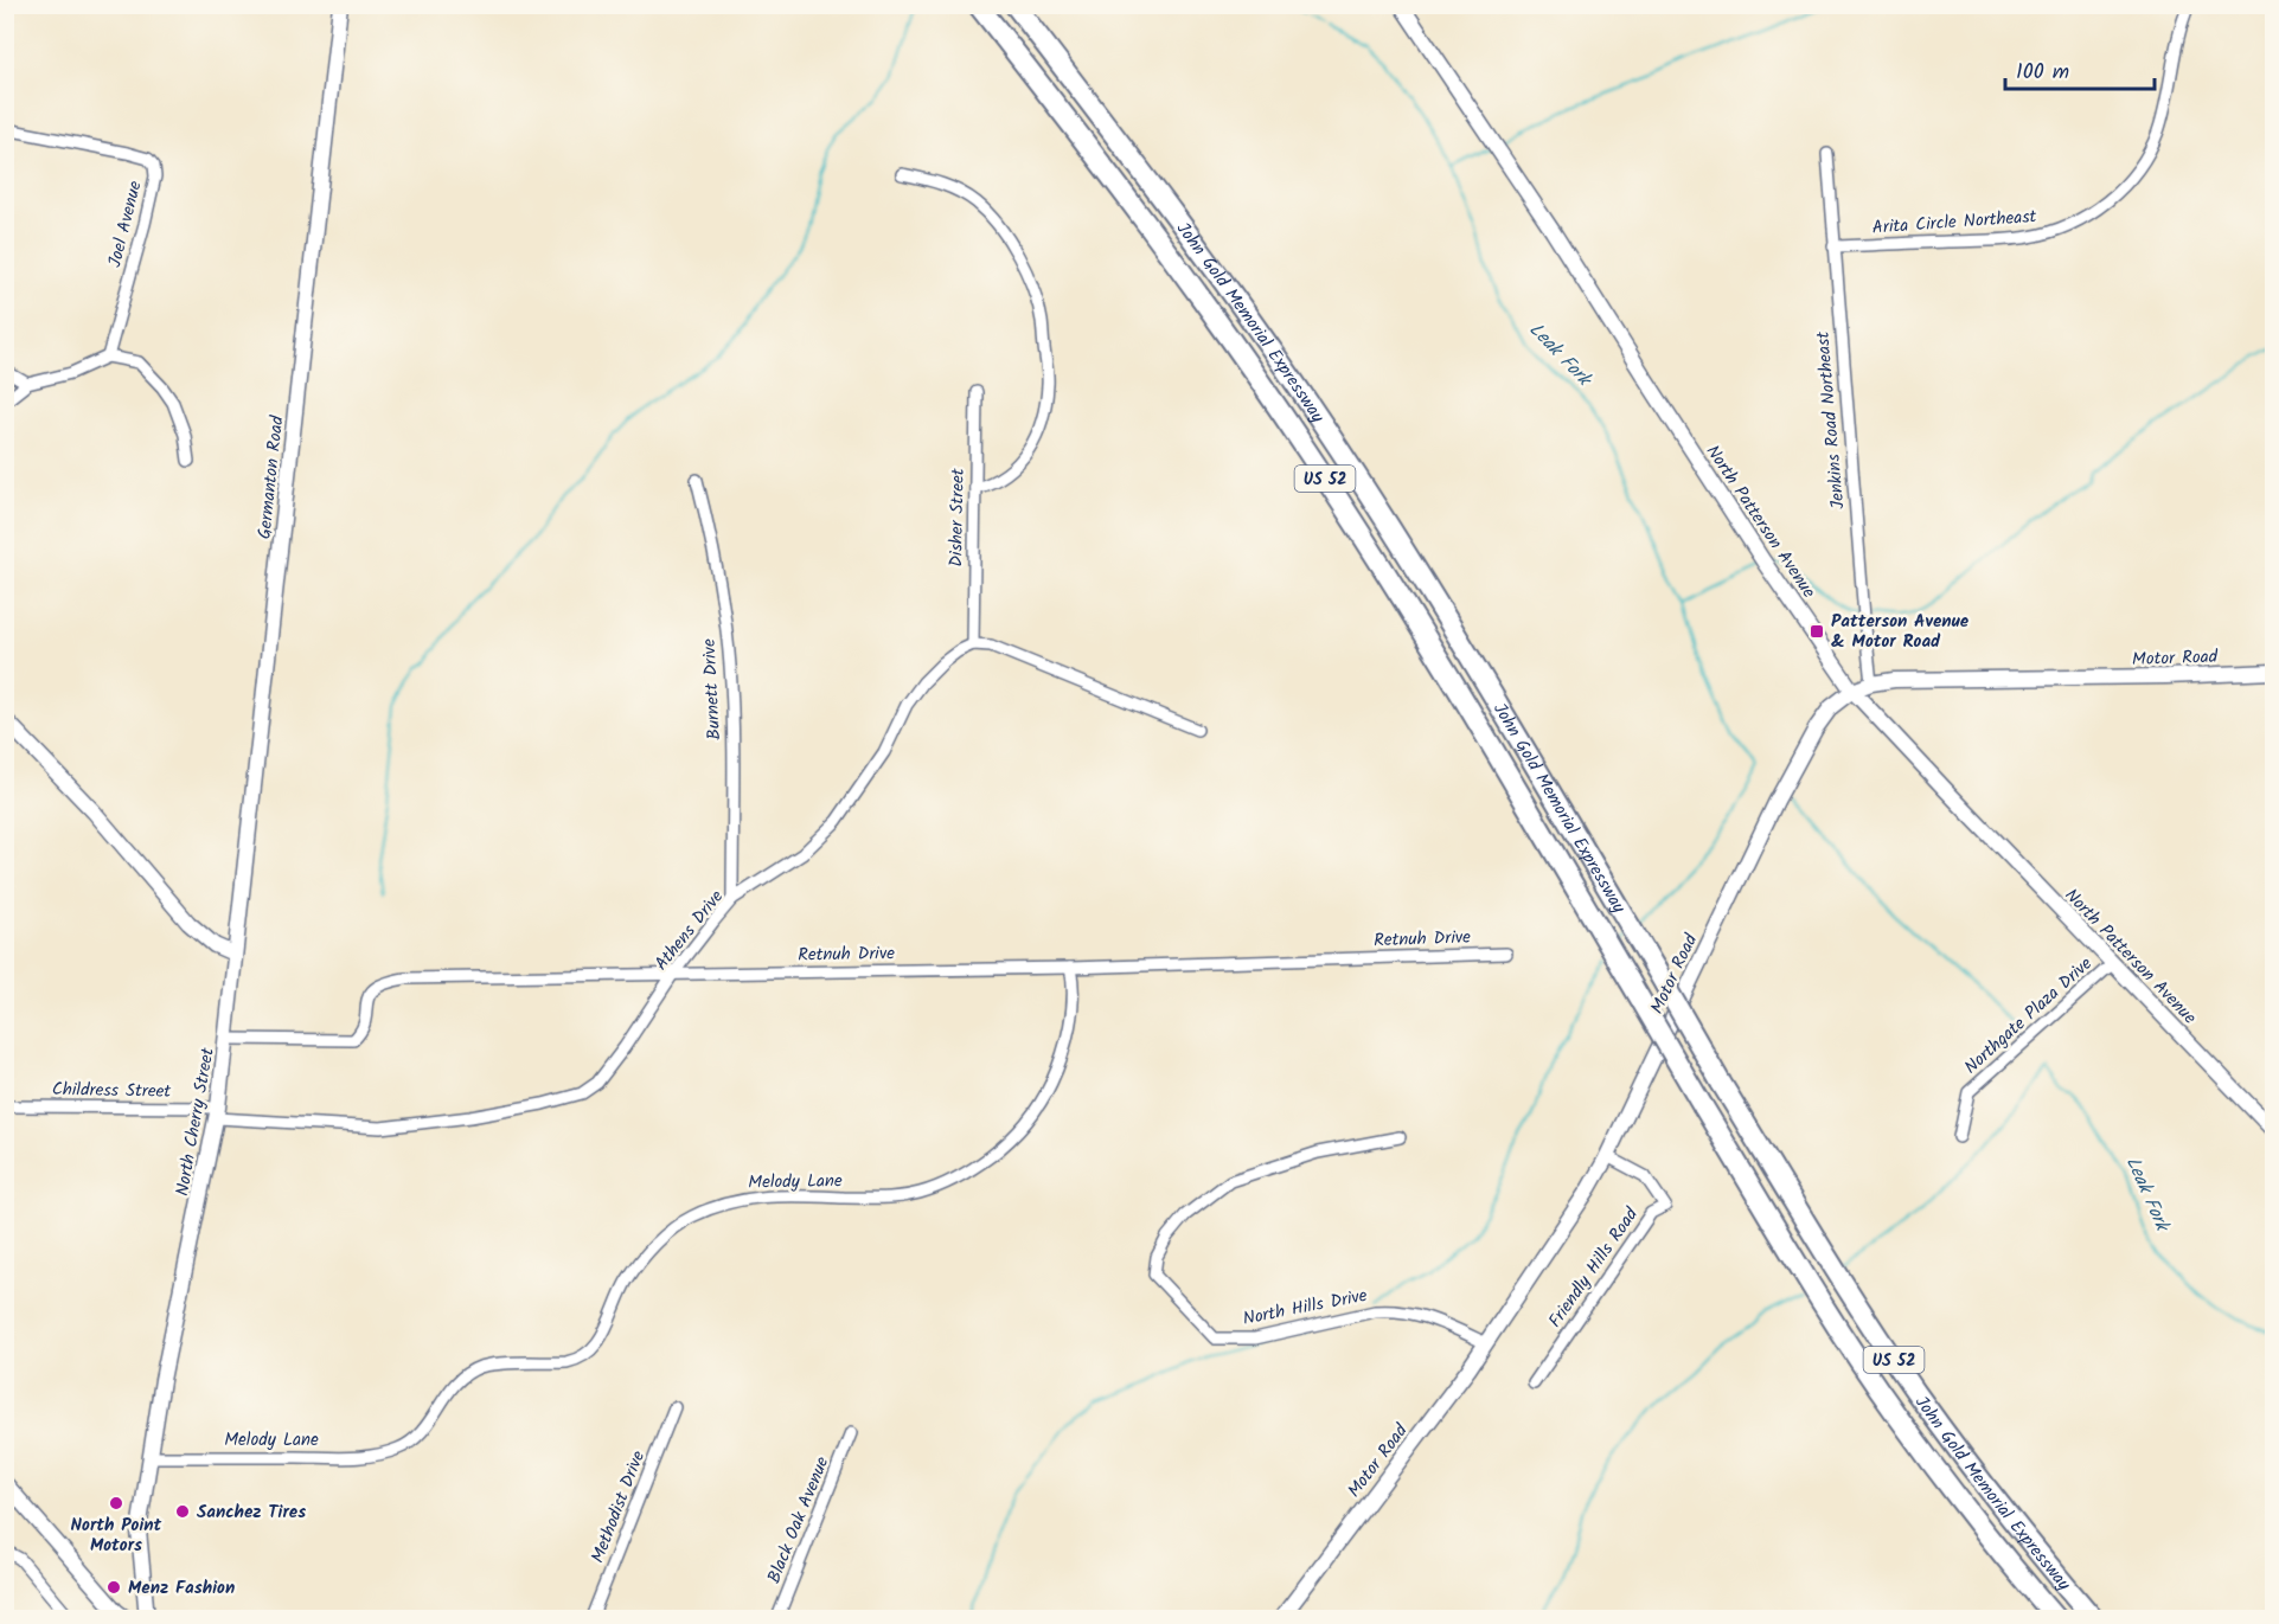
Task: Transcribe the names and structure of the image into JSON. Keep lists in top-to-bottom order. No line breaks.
{"streets":{"highway":["John Gold Memorial Expressway","US 52"],"main road":["Germanton Road","North Patterson Avenue","Motor Road","North Cherry Street"],"street":["Arita Circle Northeast","Joel Avenue","Jenkins Road Northeast","Disher Street","Burnett Drive","Athens Drive","Retnuh Drive","Northgate Plaza Drive","Childress Street","Melody Lane","Friendly Hills Road","North Hills Drive","Methodist Drive","Black Oak Avenue"]},"crossings":[["Arita Circle Northeast","Jenkins Road Northeast"],["Jenkins Road Northeast","Motor Road"],["Germanton Road","North Cherry Street"],["Disher Street","Athens Drive"],["North Patterson Avenue","Motor Road"],["North Patterson Avenue","Northgate Plaza Drive"],["Motor Road","Friendly Hills Road"],["Motor Road","North Hills Drive"],["Burnett Drive","Athens Drive"],["Athens Drive","Retnuh Drive"],["Athens Drive","Childress Street"],["Athens Drive","North Cherry Street"],["Retnuh Drive","North Cherry Street"],["Retnuh Drive","Melody Lane"],["Childress Street","North Cherry Street"],["North Cherry Street","Melody Lane"]],"water":["Leak Fork"],"places":{"transit":["Patterson Avenue & Motor Road"],"other":["North Point Motors","Sanchez Tires","Menz Fashion"]},"scale_bar":"100 m"}
